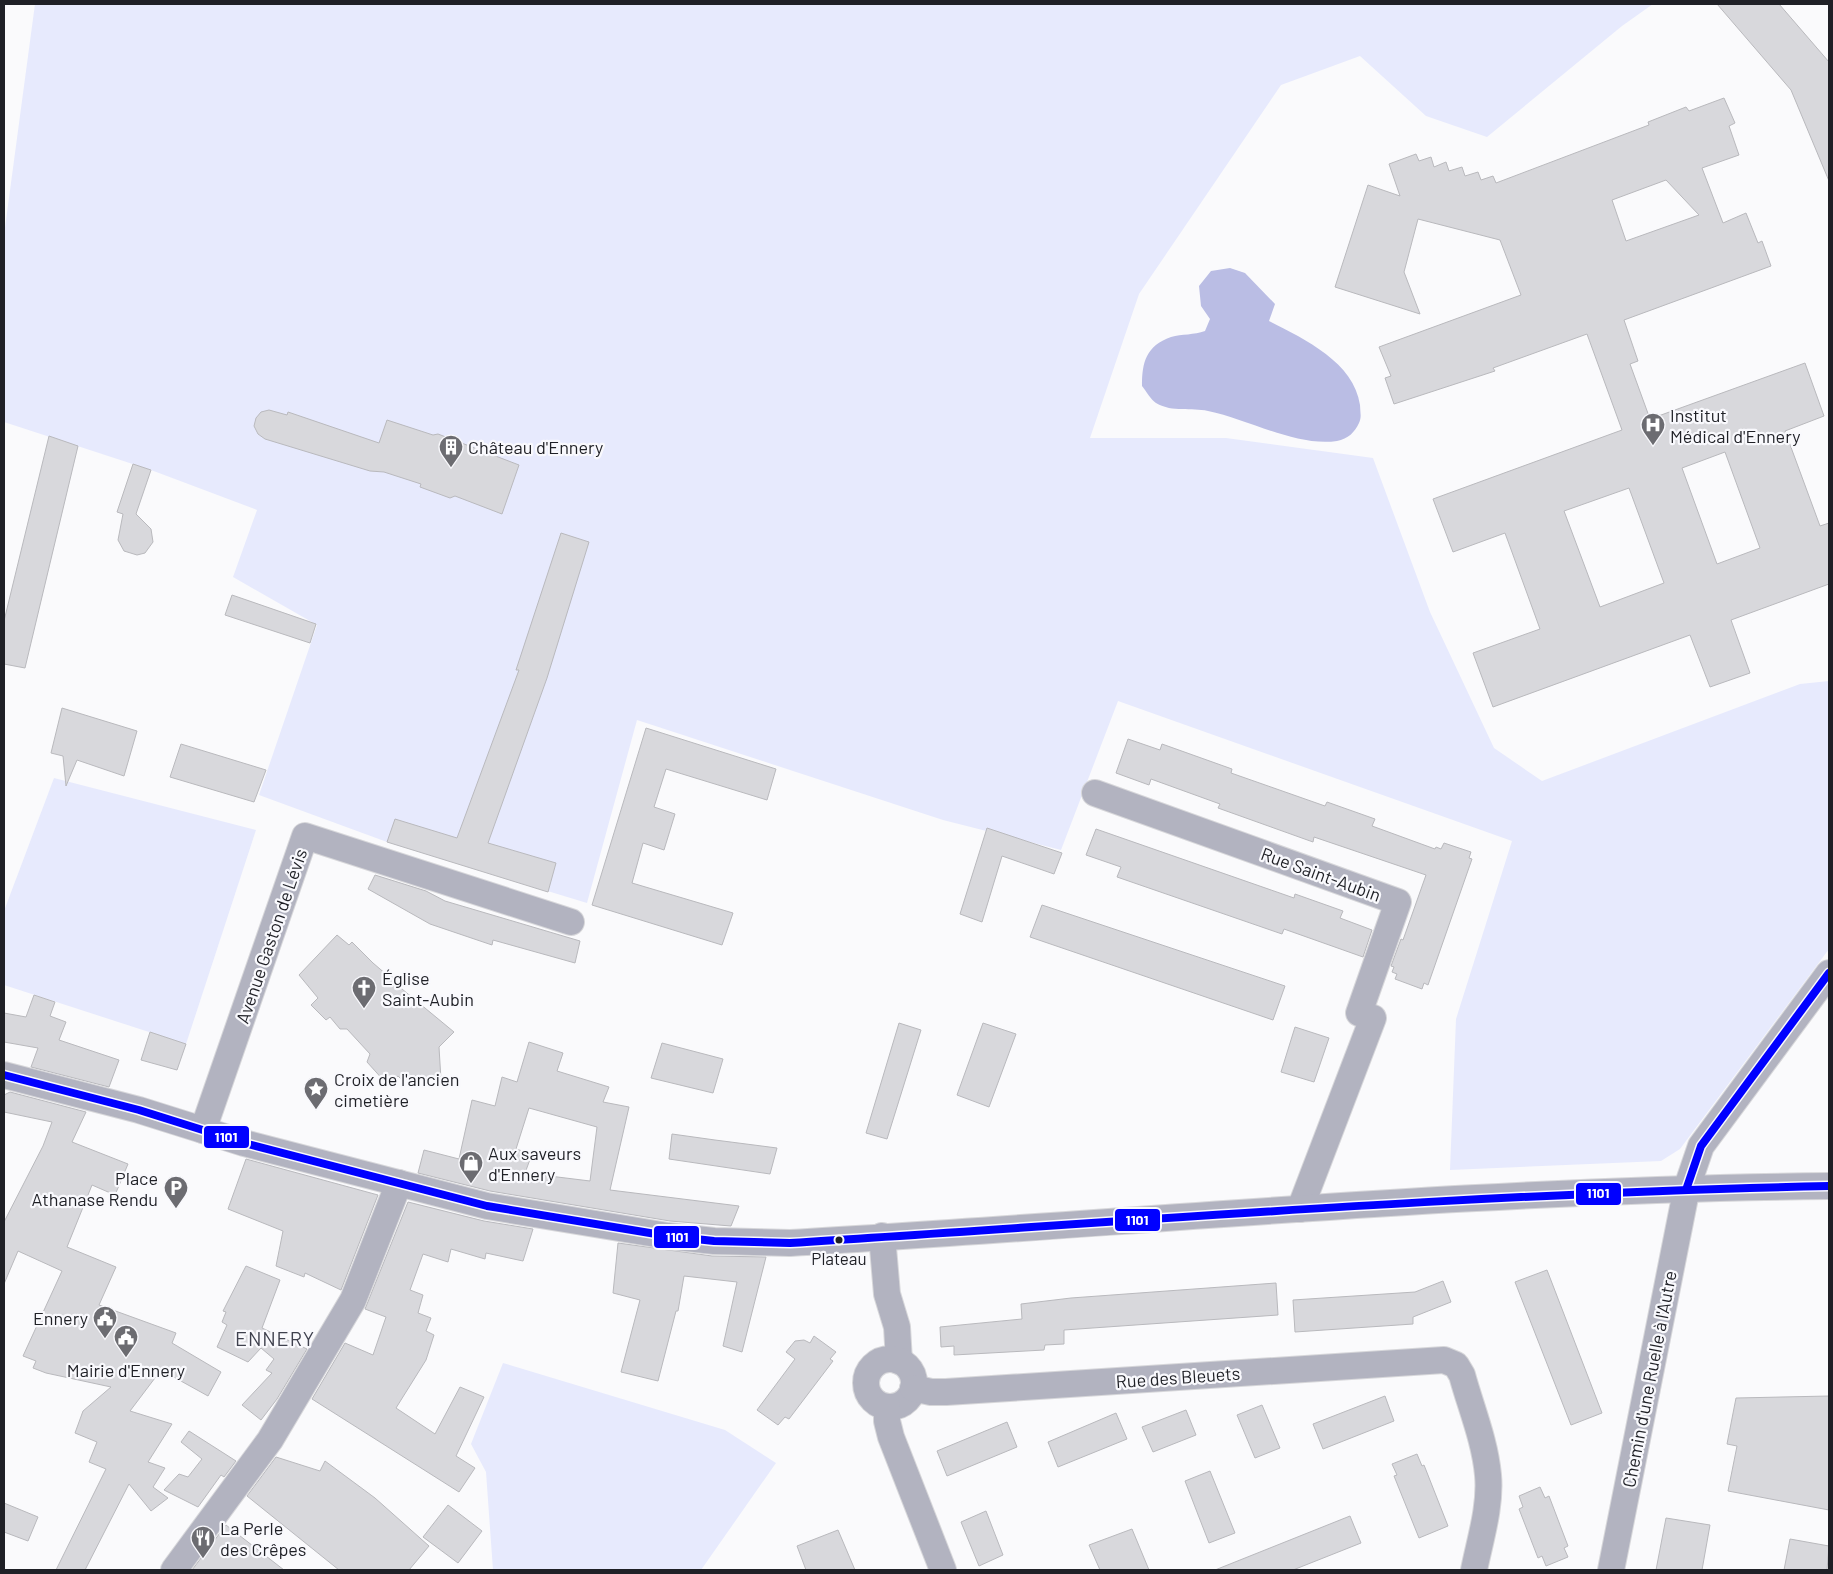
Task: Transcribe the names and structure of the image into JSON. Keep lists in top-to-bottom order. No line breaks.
{"streets":{"street":["Rue Saint-Aubin","Avenue Gaston de Lévis","Rue des Bleuets","Chemin d'une Ruelle à l'Autre"]},"districts":["ENNERY"],"places":{"hospital":["Institut Médical d'Ennery"],"building":["Château d'Ennery"],"church":["Église Saint-Aubin"],"place":["Croix de l'ancien cimetière"],"shop":["Aux saveurs d'Ennery"],"parking":["Place Athanase Rendu"],"other":["Plateau"],"public building":["Ennery","Mairie d'Ennery"],"restaurant":["La Perle des Crêpes"]},"lines":["transit line 1101"]}
